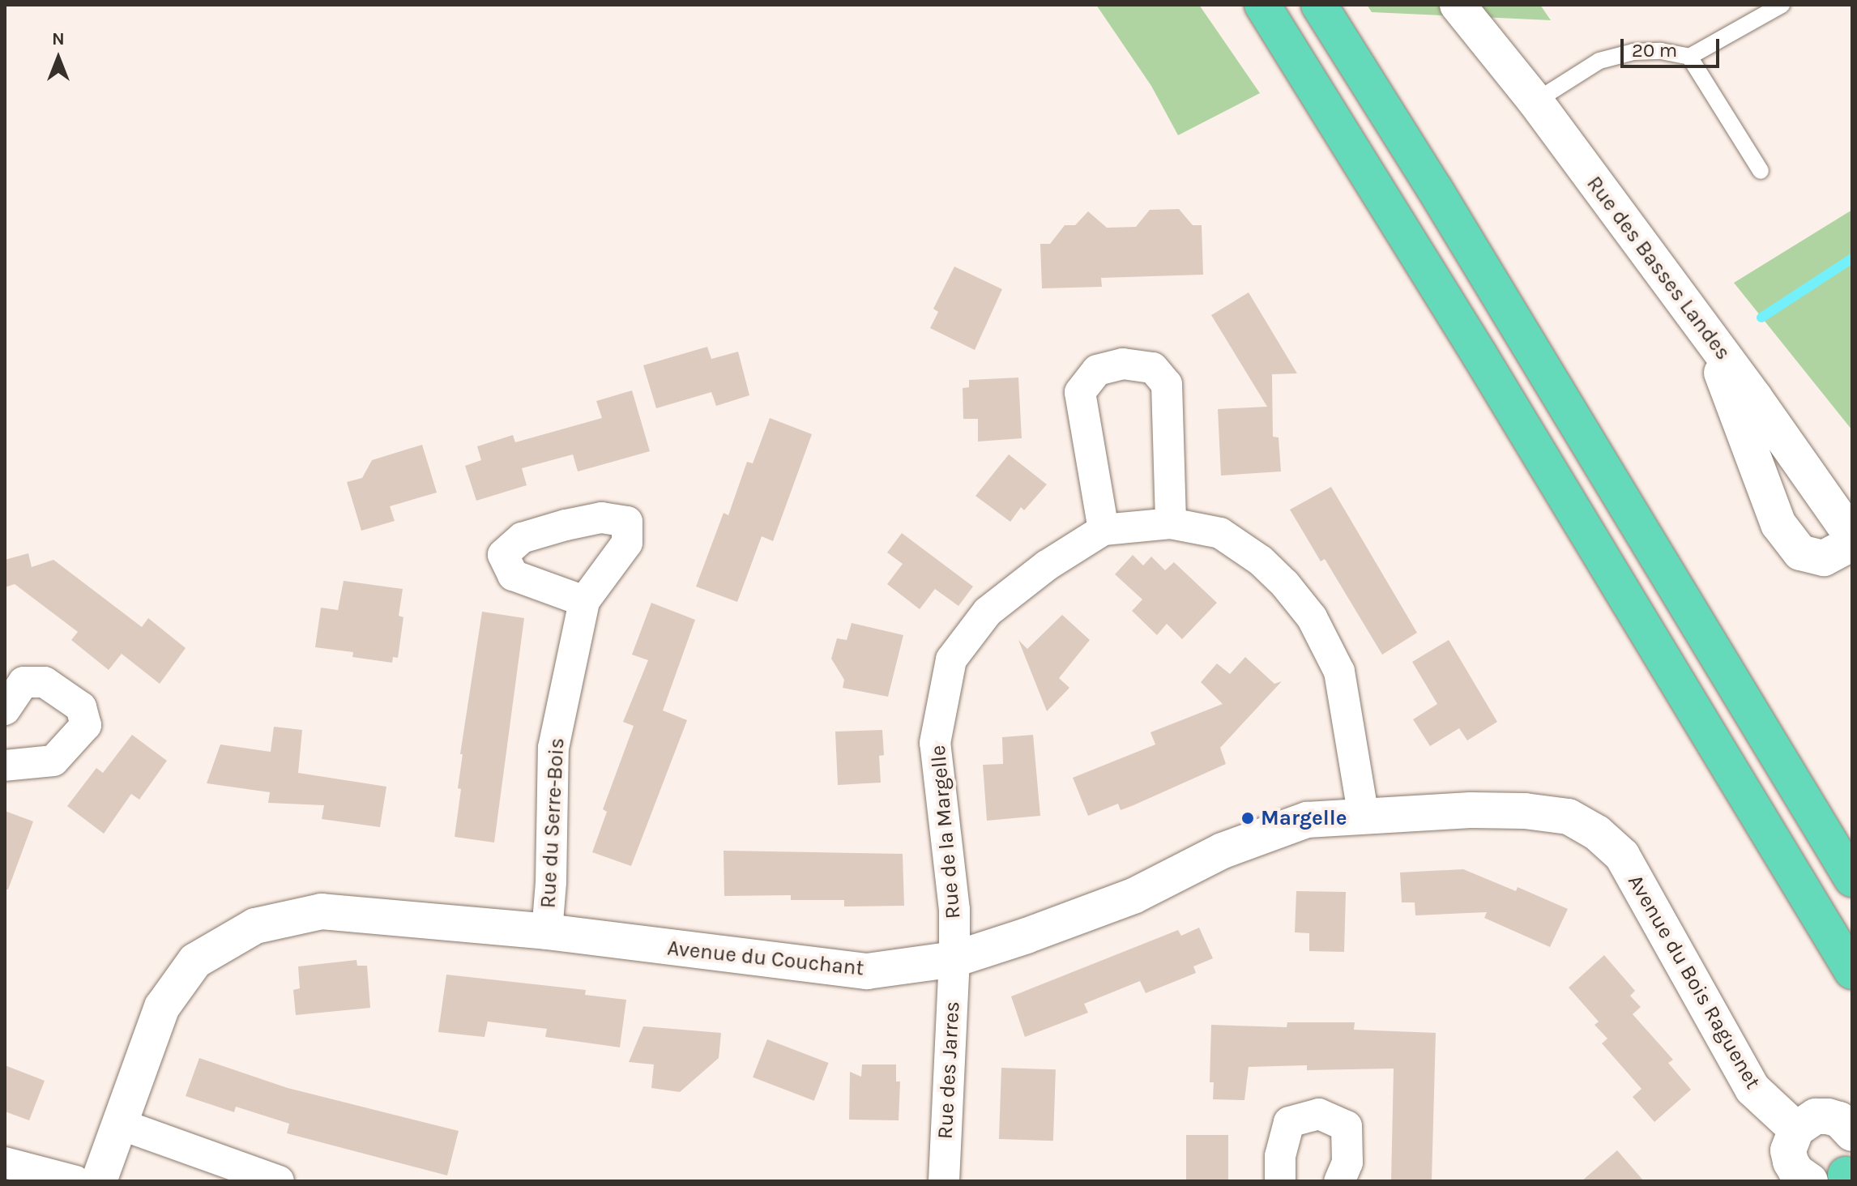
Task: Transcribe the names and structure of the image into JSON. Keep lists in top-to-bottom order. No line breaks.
{"streets":{"street":["Rue des Basses Landes","Rue du Serre-Bois","Rue de la Margelle","Avenue du Couchant","Avenue du Bois Raguenet","Rue des Jarres"]},"crossings":[["Rue du Serre-Bois","Avenue du Couchant"],["Rue de la Margelle","Avenue du Couchant"],["Rue de la Margelle","Rue des Jarres"],["Avenue du Couchant","Avenue du Bois Raguenet"],["Avenue du Couchant","Rue des Jarres"]],"places":["Margelle"],"scale_bar":"20 m","north":"top"}
